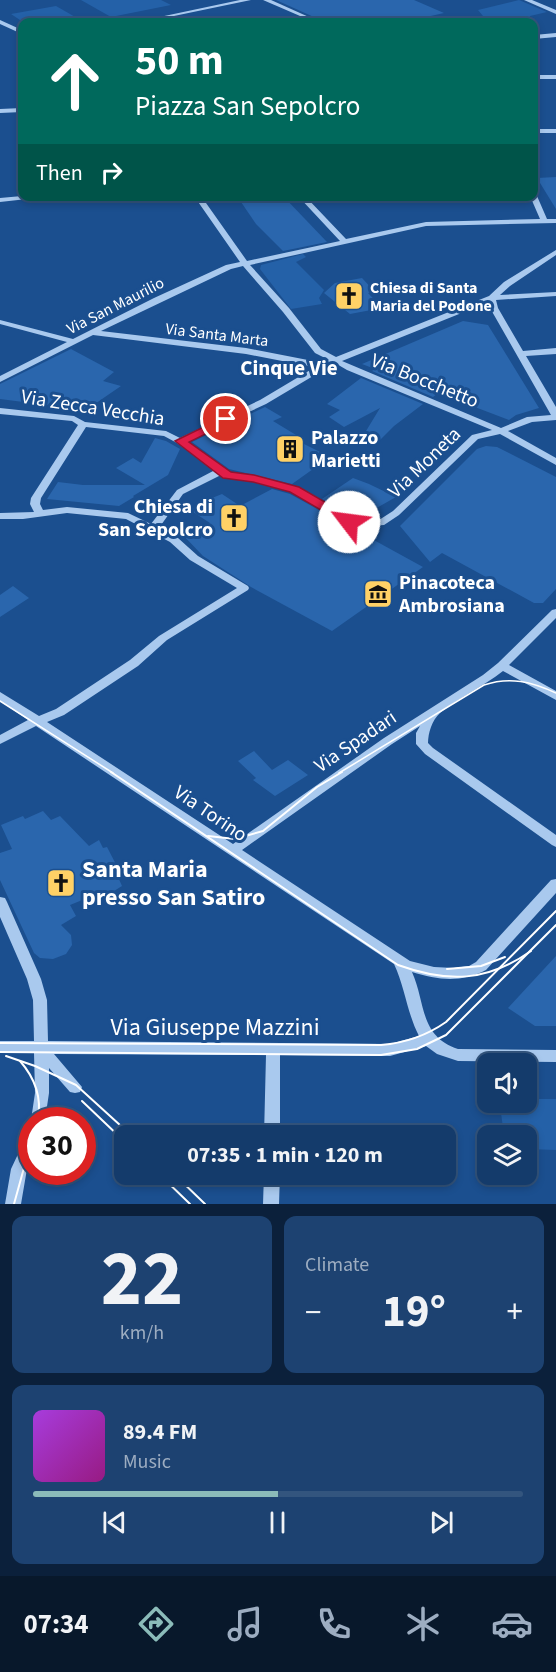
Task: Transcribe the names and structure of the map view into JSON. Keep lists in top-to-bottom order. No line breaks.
{"streets":{"street":["Via San Maurilio","Via Santa Marta","Via Bocchetto","Via Zecca Vecchia","Via Moneta","Via Spadari","Via Torino","Via Giuseppe Mazzini"]},"crossings":[["Via San Maurilio","Via Santa Marta"],["Via Santa Marta","Via Bocchetto"],["Via Bocchetto","Via Moneta"],["Via Zecca Vecchia","Via Moneta"],["Via Spadari","Via Torino"]],"districts":["Cinque Vie"],"places":{"church":["Chiesa di Santa Maria del Podone","Chiesa di San Sepolcro","Santa Maria presso San Satiro"],"building":["Palazzo Marietti"],"museum":["Pinacoteca Ambrosiana"]},"page":{"turn":["50 m","Piazza San Sepolcro"],"then":"Then","limit":"30","trip":"07:35 · 1 min · 120 m","tile":[["22","km/h"],"Climate"],"heat":["−","19°","+"],"song":["89.4 FM","Music"],"tabs":"07:34"}}
